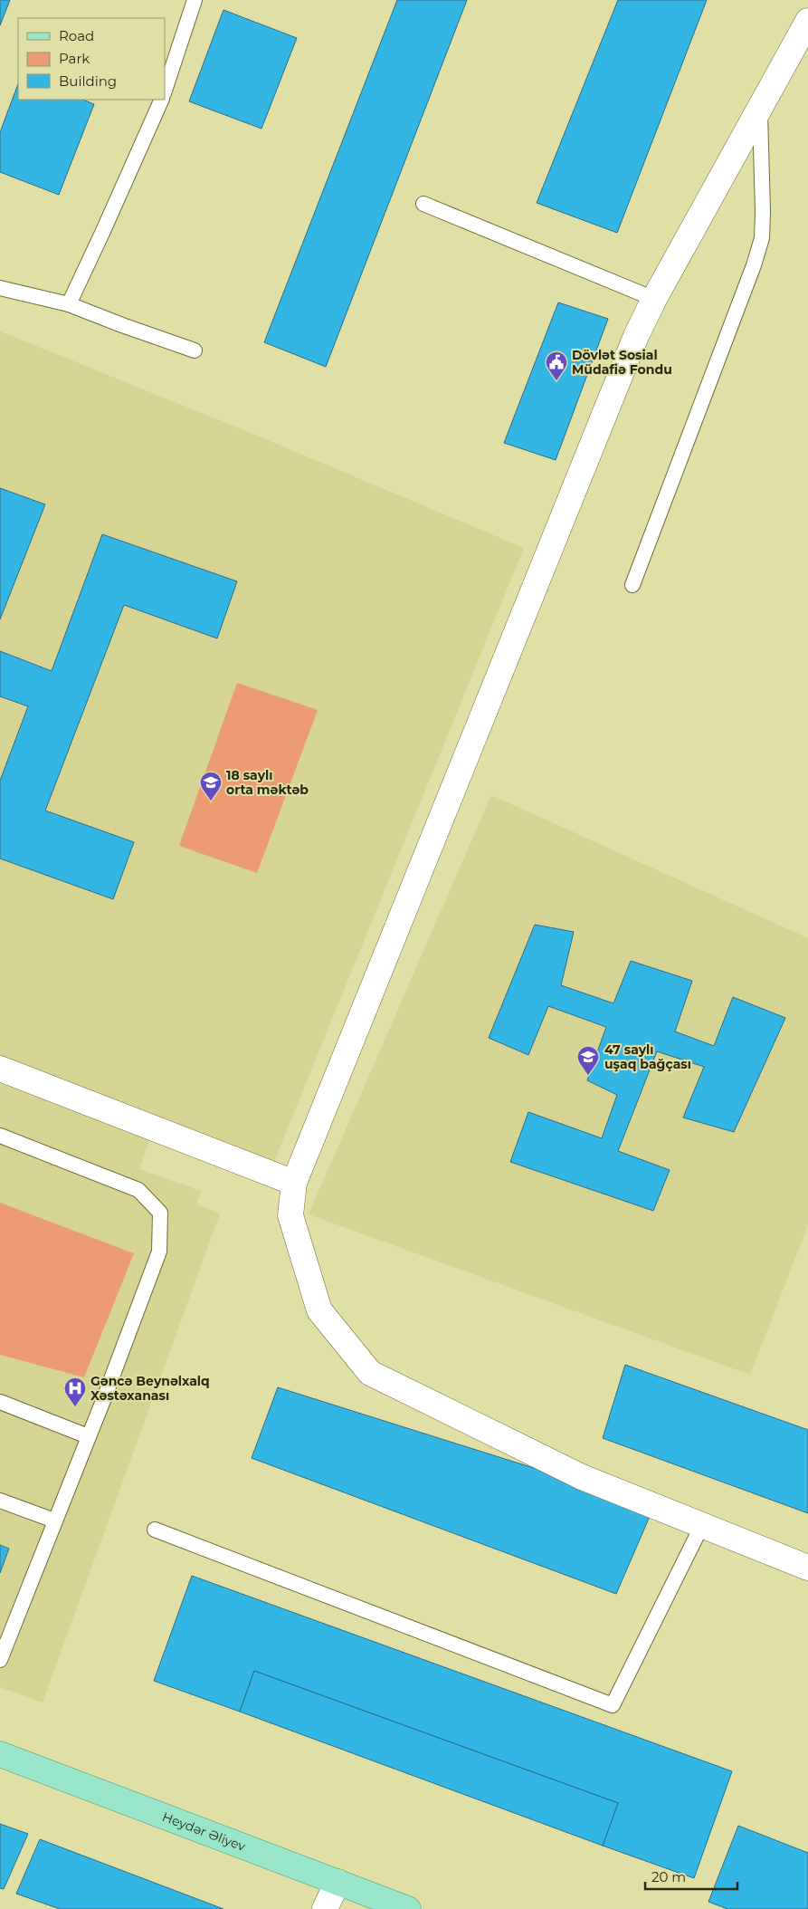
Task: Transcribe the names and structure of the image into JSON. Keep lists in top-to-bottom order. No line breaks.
{"streets":{"main road":["Heydər Əliyev"]},"places":{"public building":["Dövlət Sosial Müdafiə Fondu"],"school or university":["18 saylı orta məktəb","47 saylı uşaq bağçası"],"hospital":["Gəncə Beynəlxalq Xəstəxanası"]},"legend":["Road","Park","Building"],"scale_bar":"20 m"}
